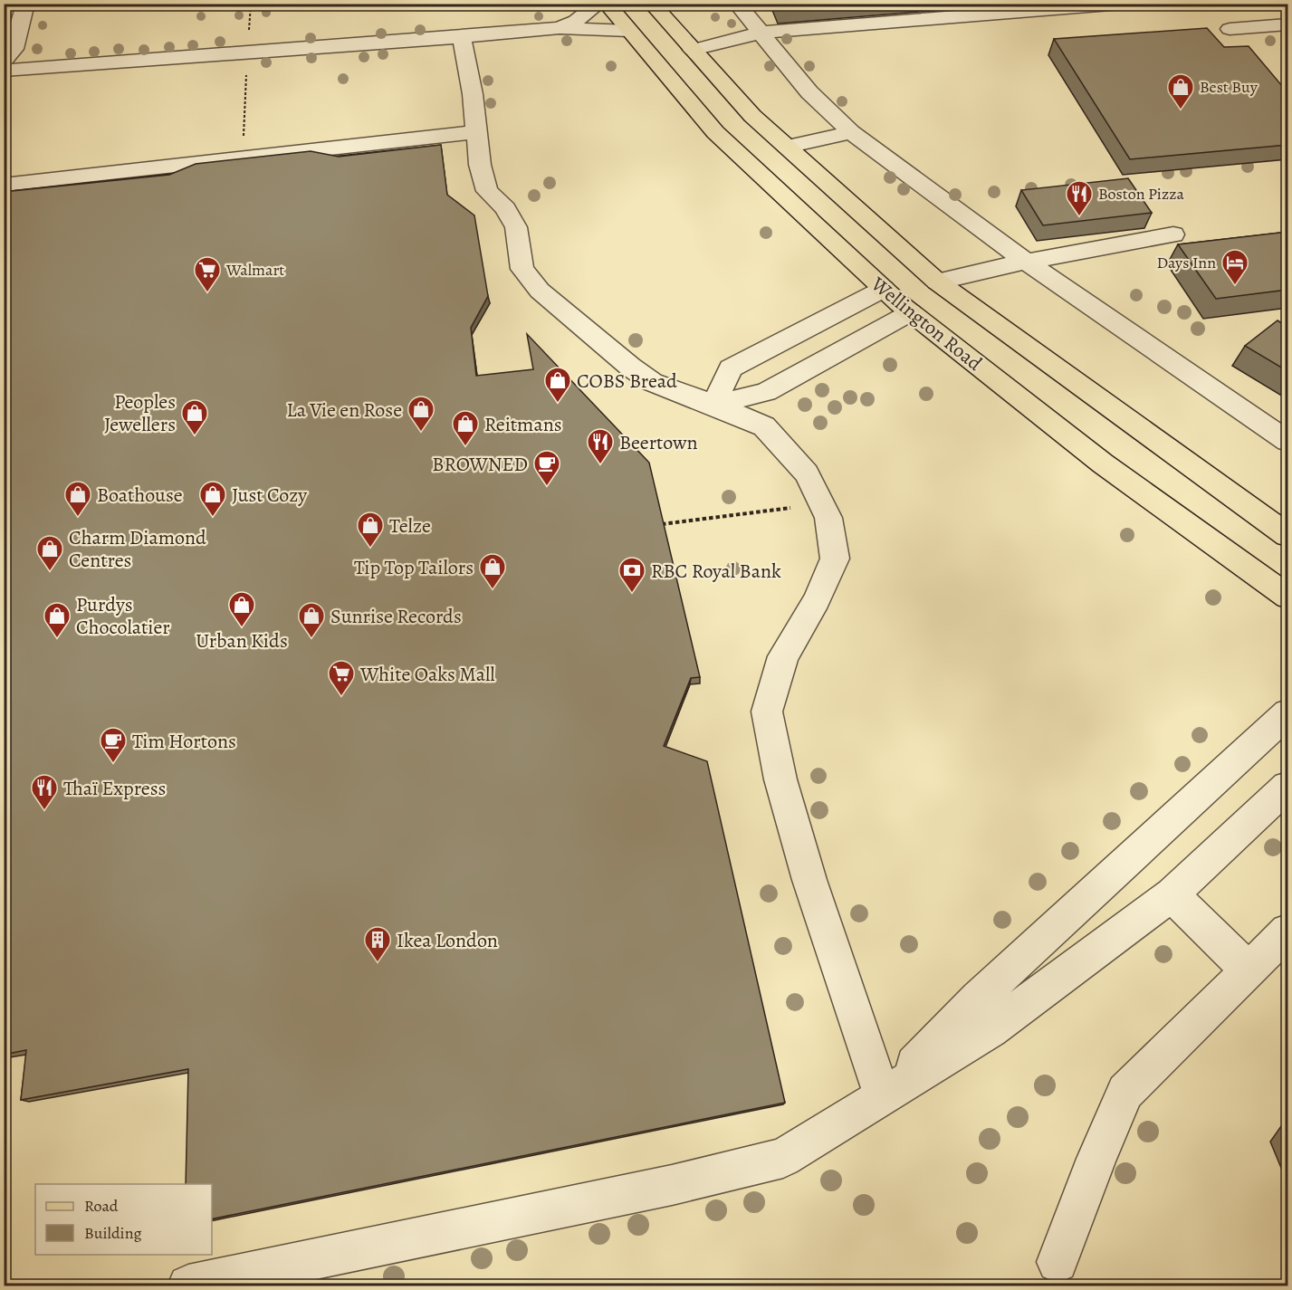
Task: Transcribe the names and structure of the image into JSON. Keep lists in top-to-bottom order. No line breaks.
{"streets":{"main road":["Wellington Road"]},"places":{"shop":["Best Buy","COBS Bread","La Vie en Rose","Peoples Jewellers","Reitmans","Boathouse","Just Cozy","Telze","Charm Diamond Centres","Tip Top Tailors","Urban Kids","Purdys Chocolatier","Sunrise Records"],"restaurant":["Boston Pizza","Beertown","Thaï Express"],"hotel":["Days Inn"],"supermarket":["Walmart","White Oaks Mall"],"cafe":["BROWNED","Tim Hortons"],"bank":["RBC Royal Bank"],"building":["Ikea London"]},"legend":["Road","Building"]}
